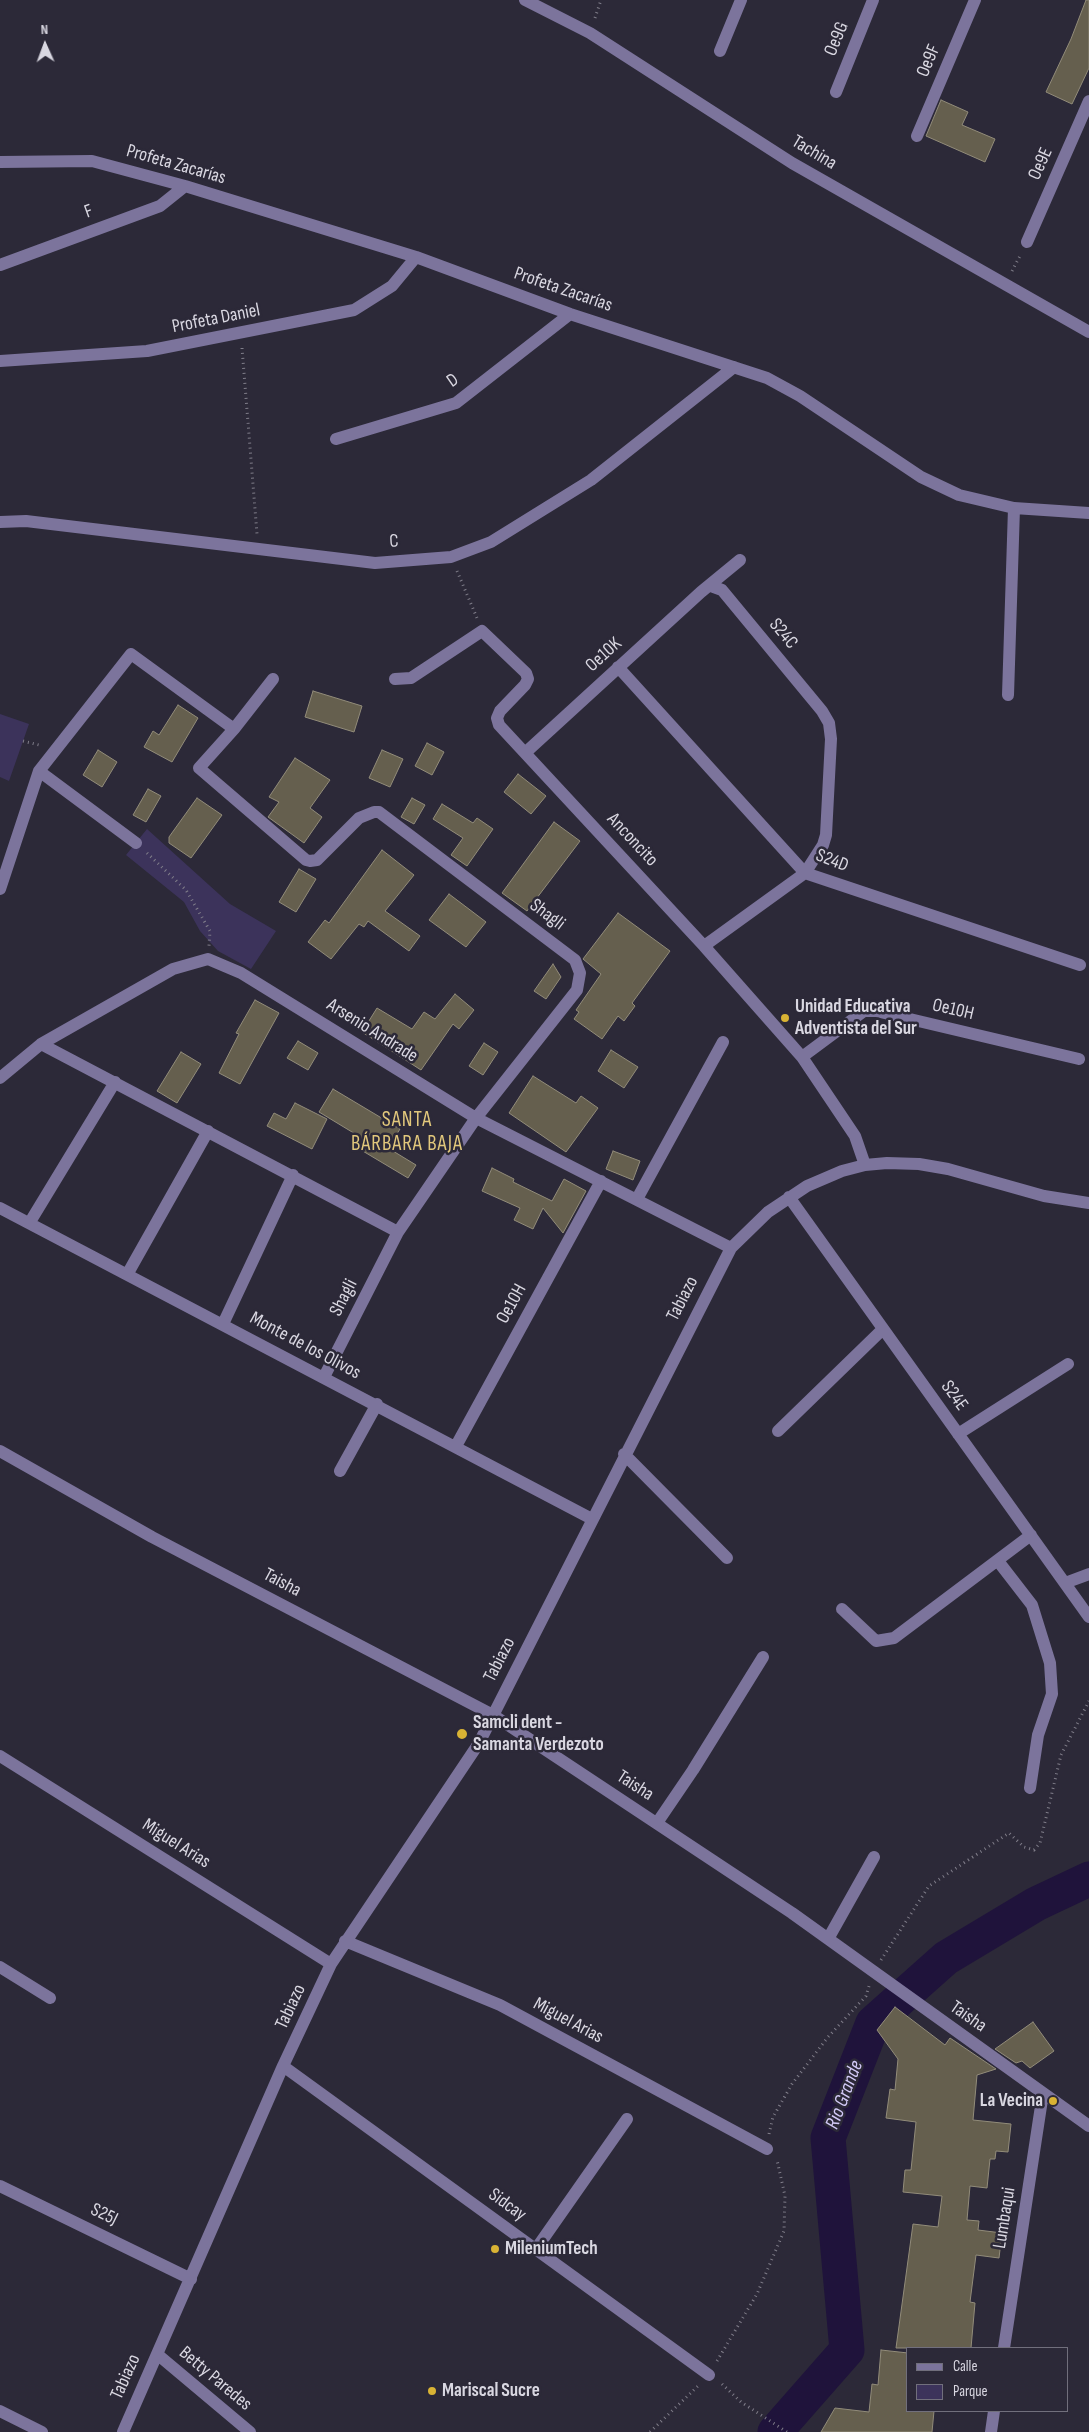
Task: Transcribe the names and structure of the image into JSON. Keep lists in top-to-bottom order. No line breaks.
{"streets":{"street":["Oe9G","Oe9F","Tachina","Oe9E","Profeta Zacarías","F","Profeta Daniel","D","C","S24C","Oe10K","Anconcito","S24D","Shagli","Oe10H","Arsenio Andrade","Tabiazo","Monte de los Olivos","S24E","Taisha","Miguel Arias","Sidcay","S25J","Lumbaqui","Betty Paredes"]},"crossings":[["Profeta Zacarías","F"],["Profeta Zacarías","Profeta Daniel"],["Profeta Zacarías","D"],["Profeta Zacarías","C"],["S24C","Oe10K"],["S24C","S24D"],["Oe10K","Anconcito"],["Oe10K","S24D"],["Anconcito","Oe10H"],["Anconcito","Tabiazo"],["Shagli","Arsenio Andrade"],["Shagli","Monte de los Olivos"],["Oe10H","Arsenio Andrade"],["Oe10H","Monte de los Olivos"],["Arsenio Andrade","Tabiazo"],["Tabiazo","Monte de los Olivos"],["Tabiazo","S24E"],["Tabiazo","Taisha"],["Tabiazo","Miguel Arias"],["Tabiazo","Sidcay"],["Tabiazo","S25J"],["Tabiazo","Betty Paredes"],["Taisha","Lumbaqui"]],"districts":["SANTA BÁRBARA BAJA"],"water":["Rio Grande"],"places":["Unidad Educativa Adventista del Sur","Samcli dent - Samanta Verdezoto","La Vecina","MileniumTech","Mariscal Sucre"],"legend":["Calle","Parque"],"north":"top"}
